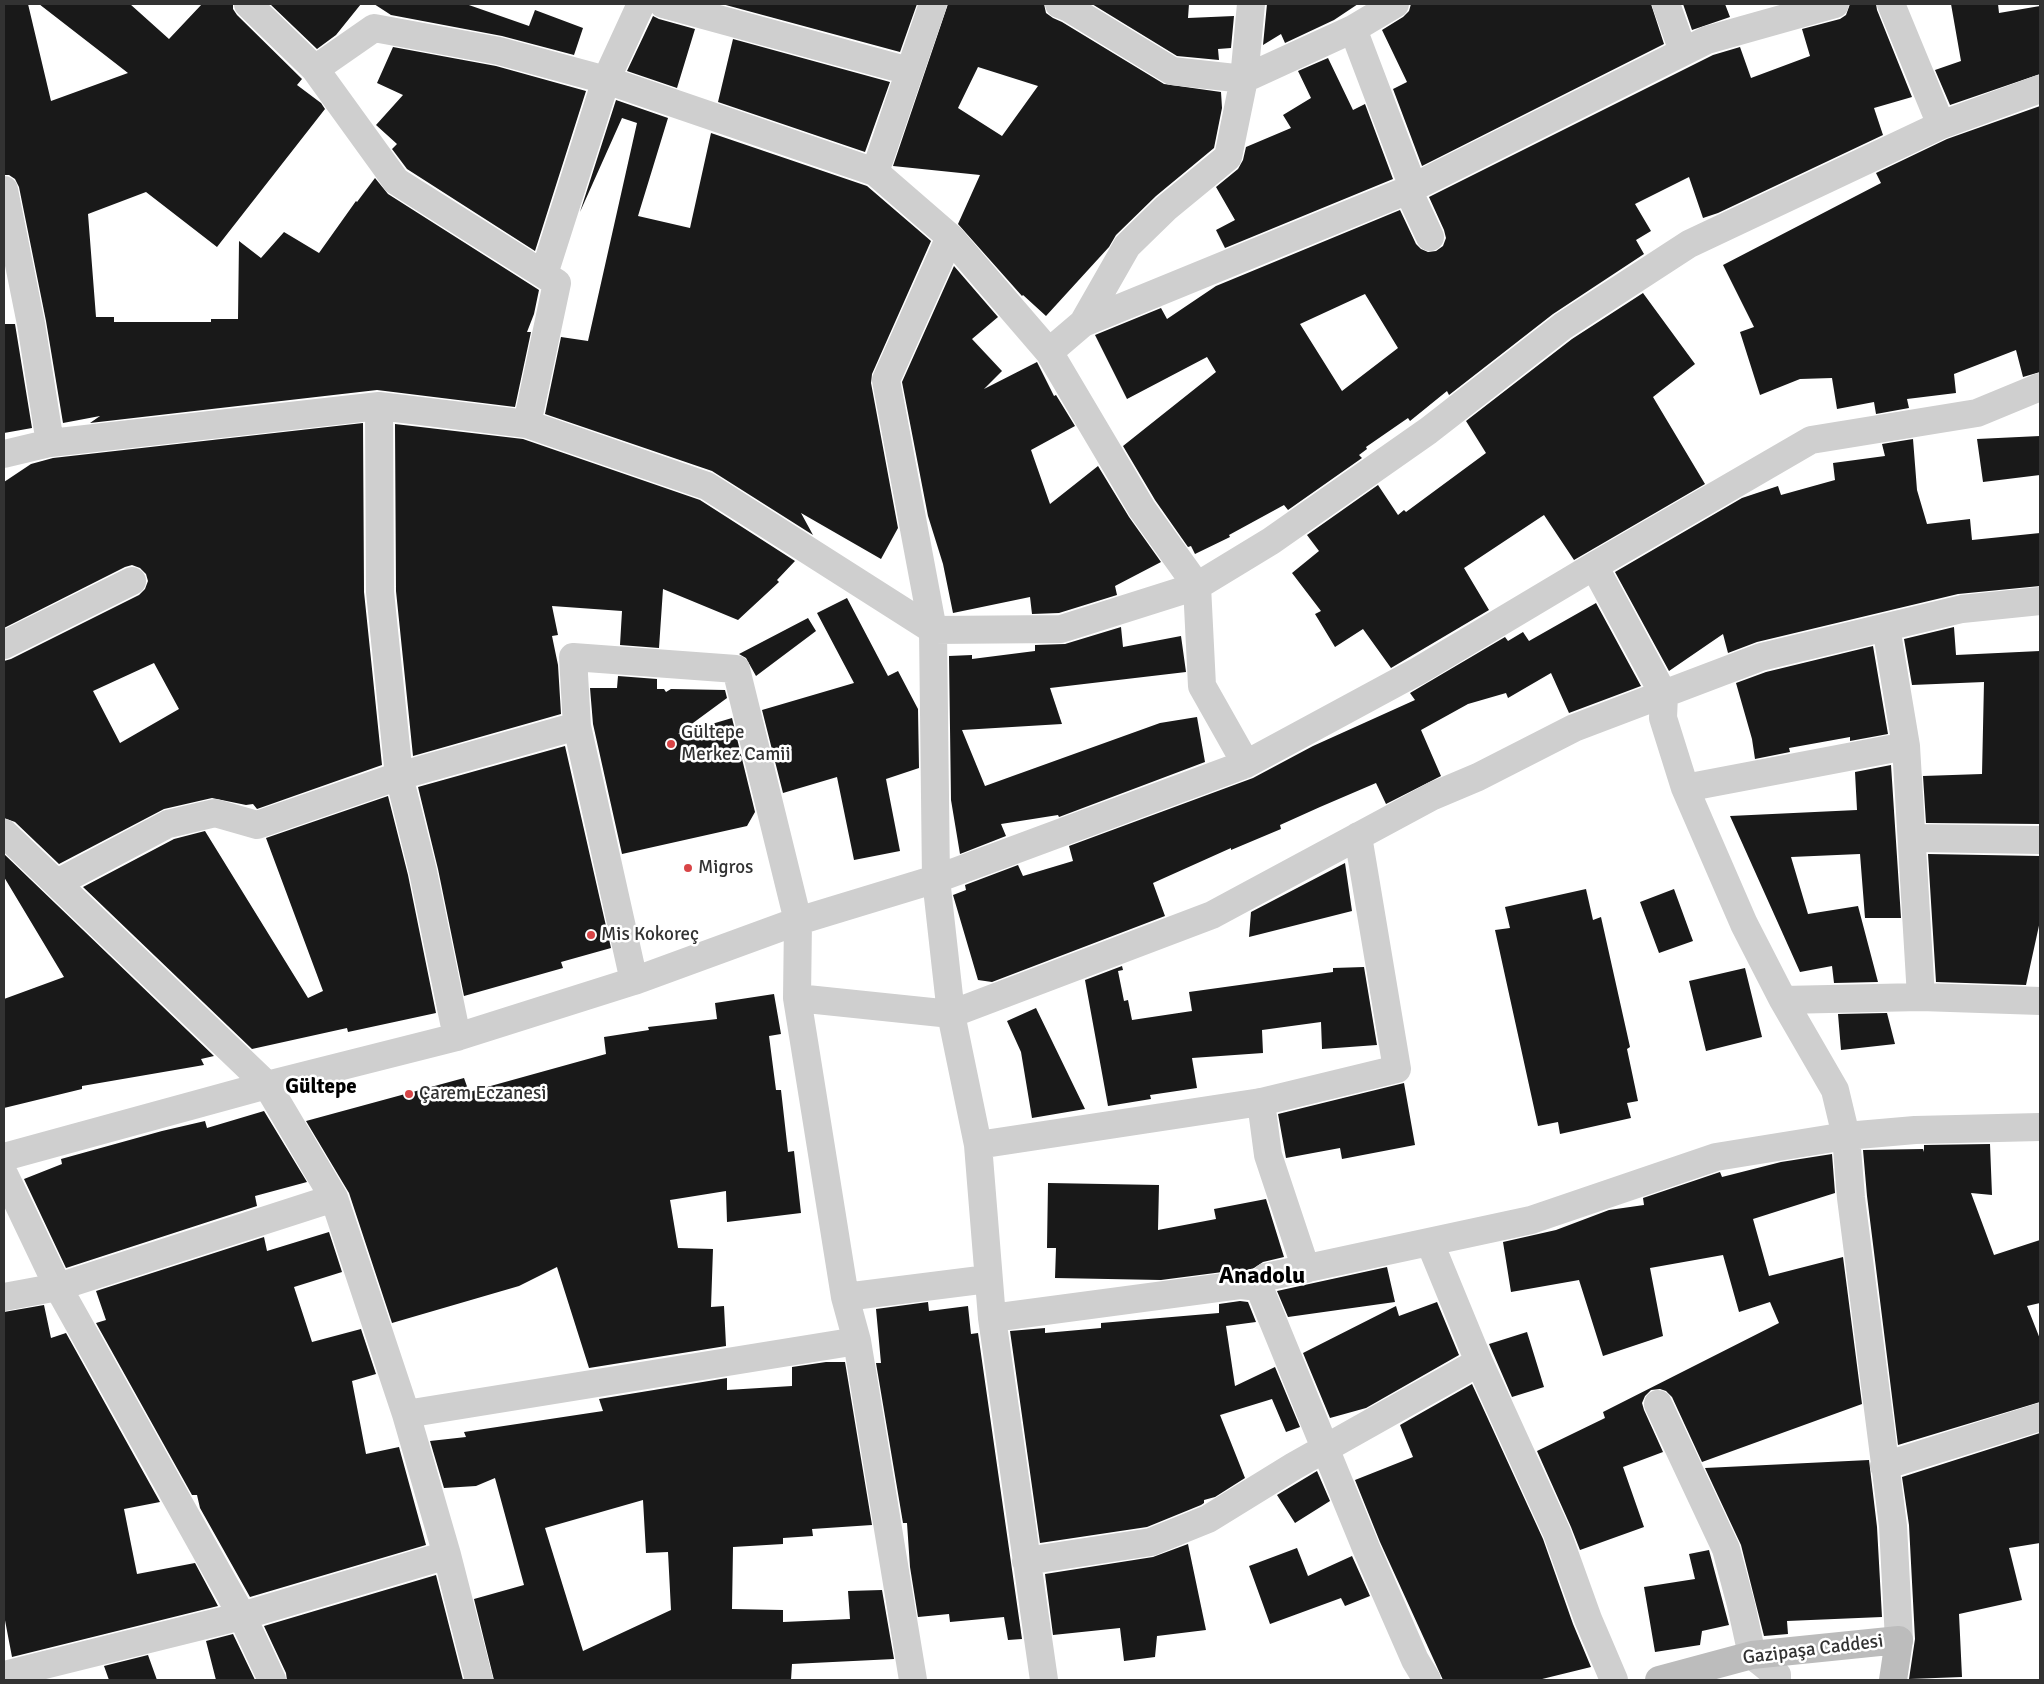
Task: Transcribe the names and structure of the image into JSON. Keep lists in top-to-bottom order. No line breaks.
{"streets":{"street":["Gazipaşa Caddesi"]},"districts":["Gültepe","Anadolu"],"places":["Gültepe Merkez Camii","Migros","Mis Kokoreç","Çarem Eczanesi"]}
